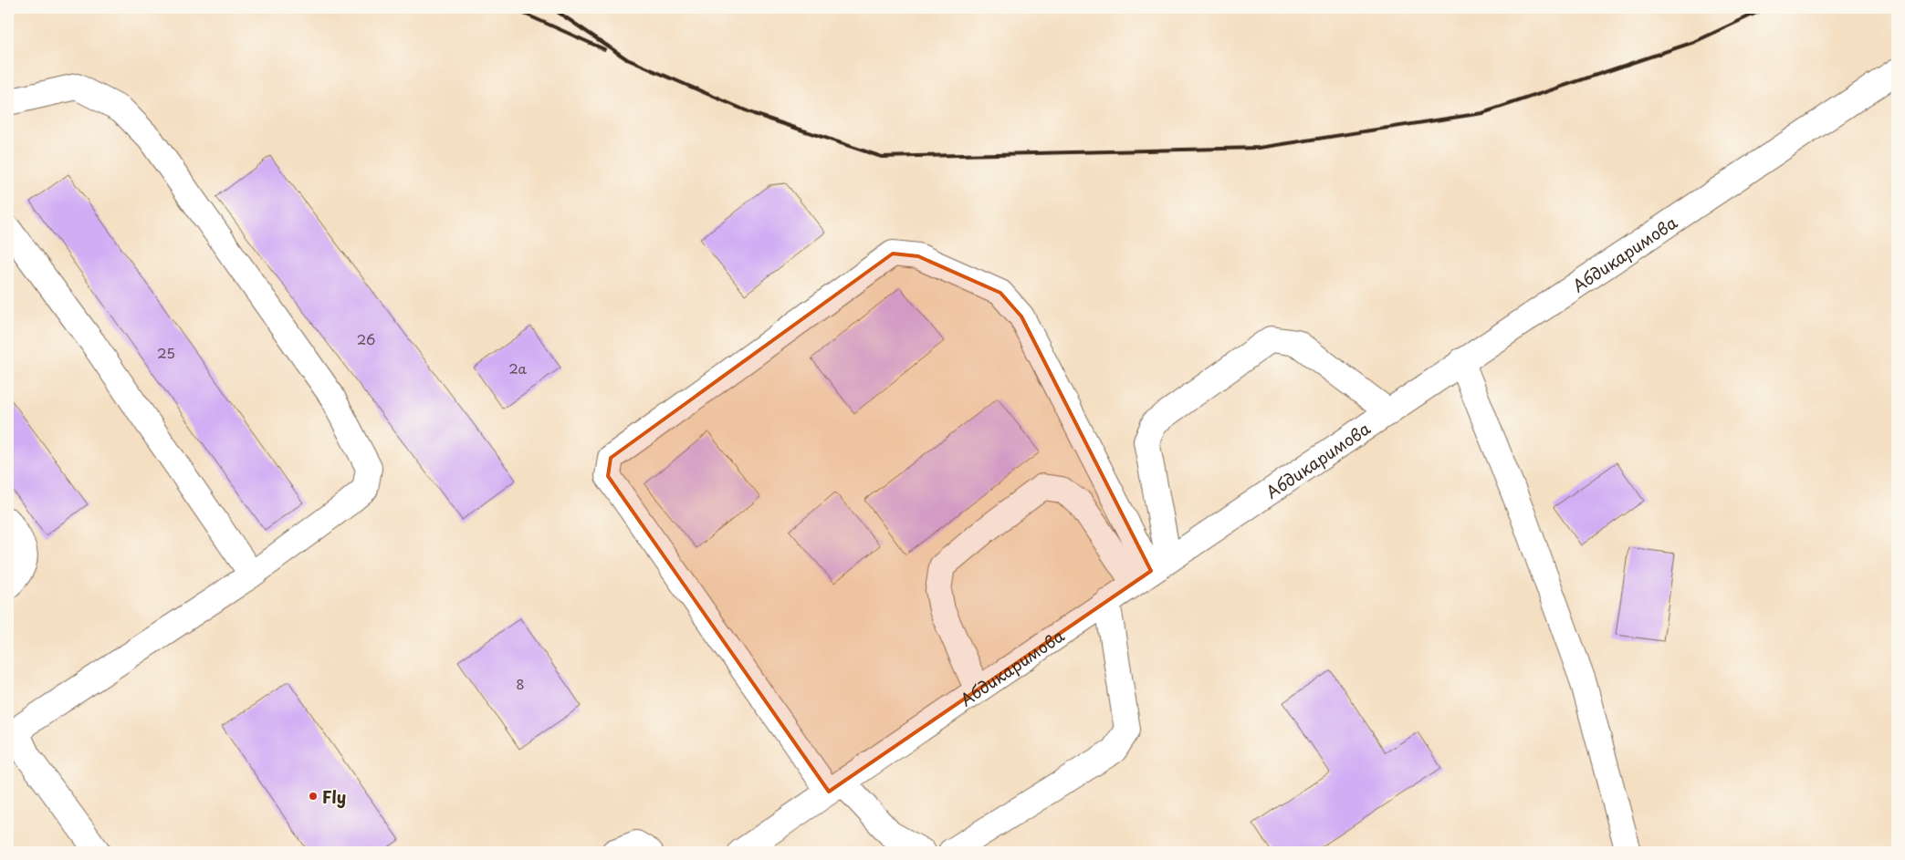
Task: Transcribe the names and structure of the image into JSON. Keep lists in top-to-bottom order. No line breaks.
{"streets":{"street":["Абдикаримова"]},"places":["Fly"],"house_numbers":["26","25","2а","8"]}
